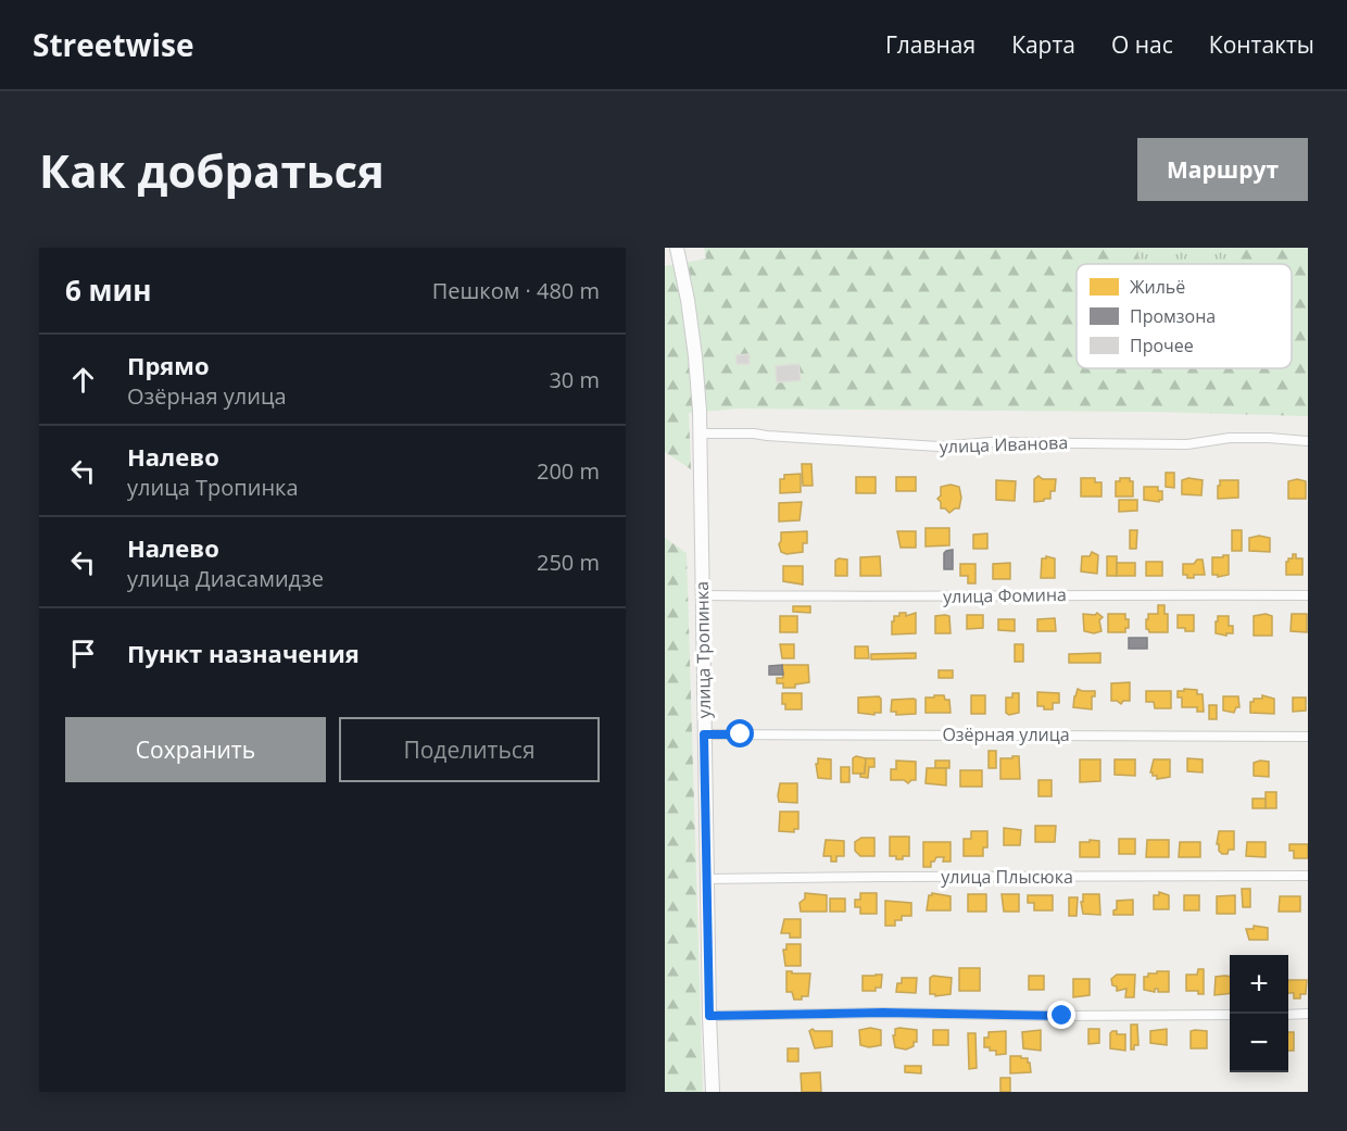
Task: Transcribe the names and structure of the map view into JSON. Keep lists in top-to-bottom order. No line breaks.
{"streets":{"main road":["улица Тропинка"],"street":["улица Иванова","улица Фомина","Озёрная улица","улица Плысюка"]},"crossings":[["улица Иванова","улица Тропинка"],["улица Фомина","улица Тропинка"],["улица Тропинка","Озёрная улица"],["улица Тропинка","улица Плысюка"]],"legend":["Жильё","Промзона","Прочее"],"page":{"header":"Streetwise","nav":["Главная","Карта","О нас","Контакты"],"buttons":["Маршрут",["Сохранить","Поделиться"]],"title":"Как добраться","heading":["6 мин","Пешком · 480 m"],"list":[["Прямо","Озёрная улица","30 m"],["Налево","улица Тропинка","200 m"],["Налево","улица Диасамидзе","250 m"],"Пункт назначения"],"map_buttons":["+","−"]}}
